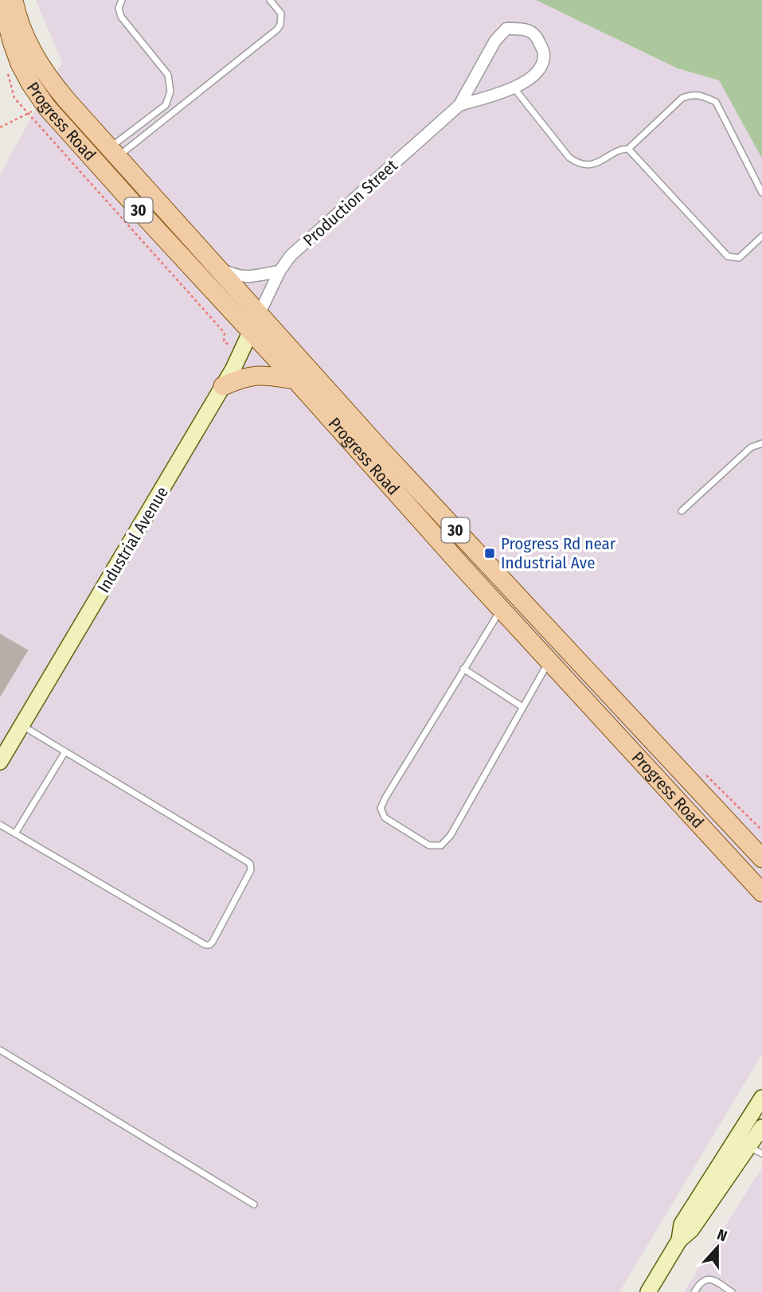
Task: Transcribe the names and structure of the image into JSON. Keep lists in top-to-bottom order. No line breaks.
{"streets":{"main road":["Progress Road","30"],"street":["Production Street","Industrial Avenue"]},"crossings":[["Progress Road","Production Street"],["Progress Road","Industrial Avenue"],["Production Street","Industrial Avenue"]],"places":{"transit":["Progress Rd near Industrial Ave"]},"north":"top"}
